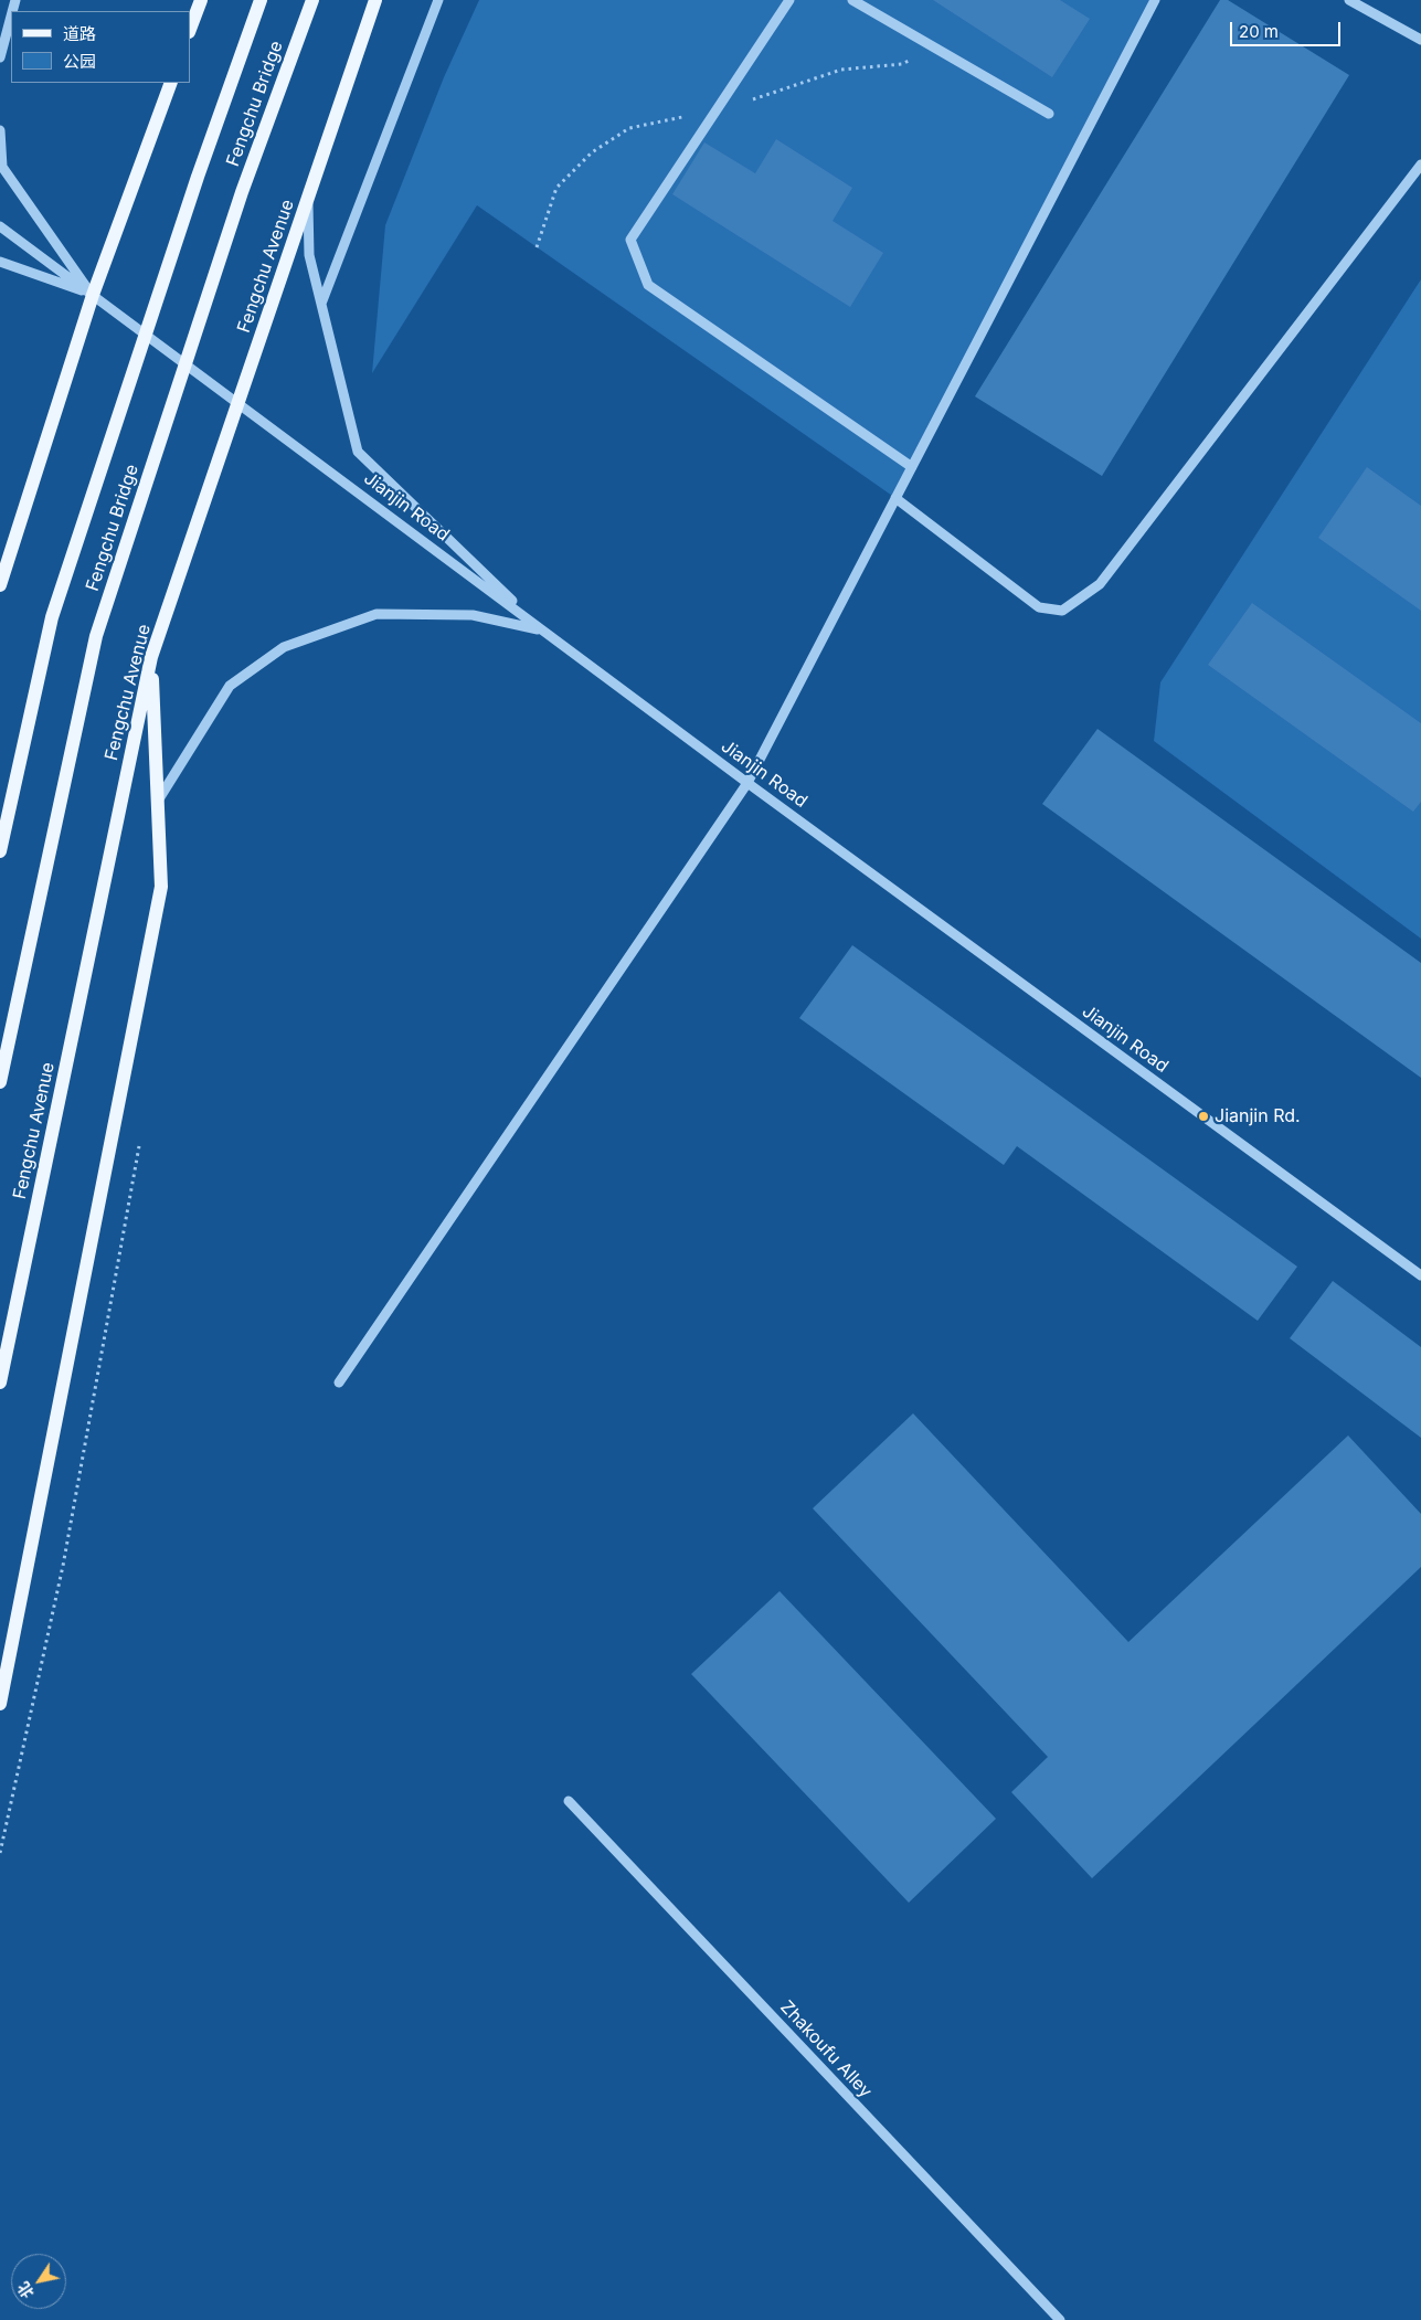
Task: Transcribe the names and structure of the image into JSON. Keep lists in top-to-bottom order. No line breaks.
{"streets":{"main road":["Fengchu Bridge","Fengchu Avenue"],"street":["Jianjin Road","Zhakoufu Alley"]},"crossings":[["Fengchu Avenue","Jianjin Road"]],"places":["Jianjin Rd."],"legend":["道路","公园"],"scale_bar":"20 m","north":"bottom left"}
